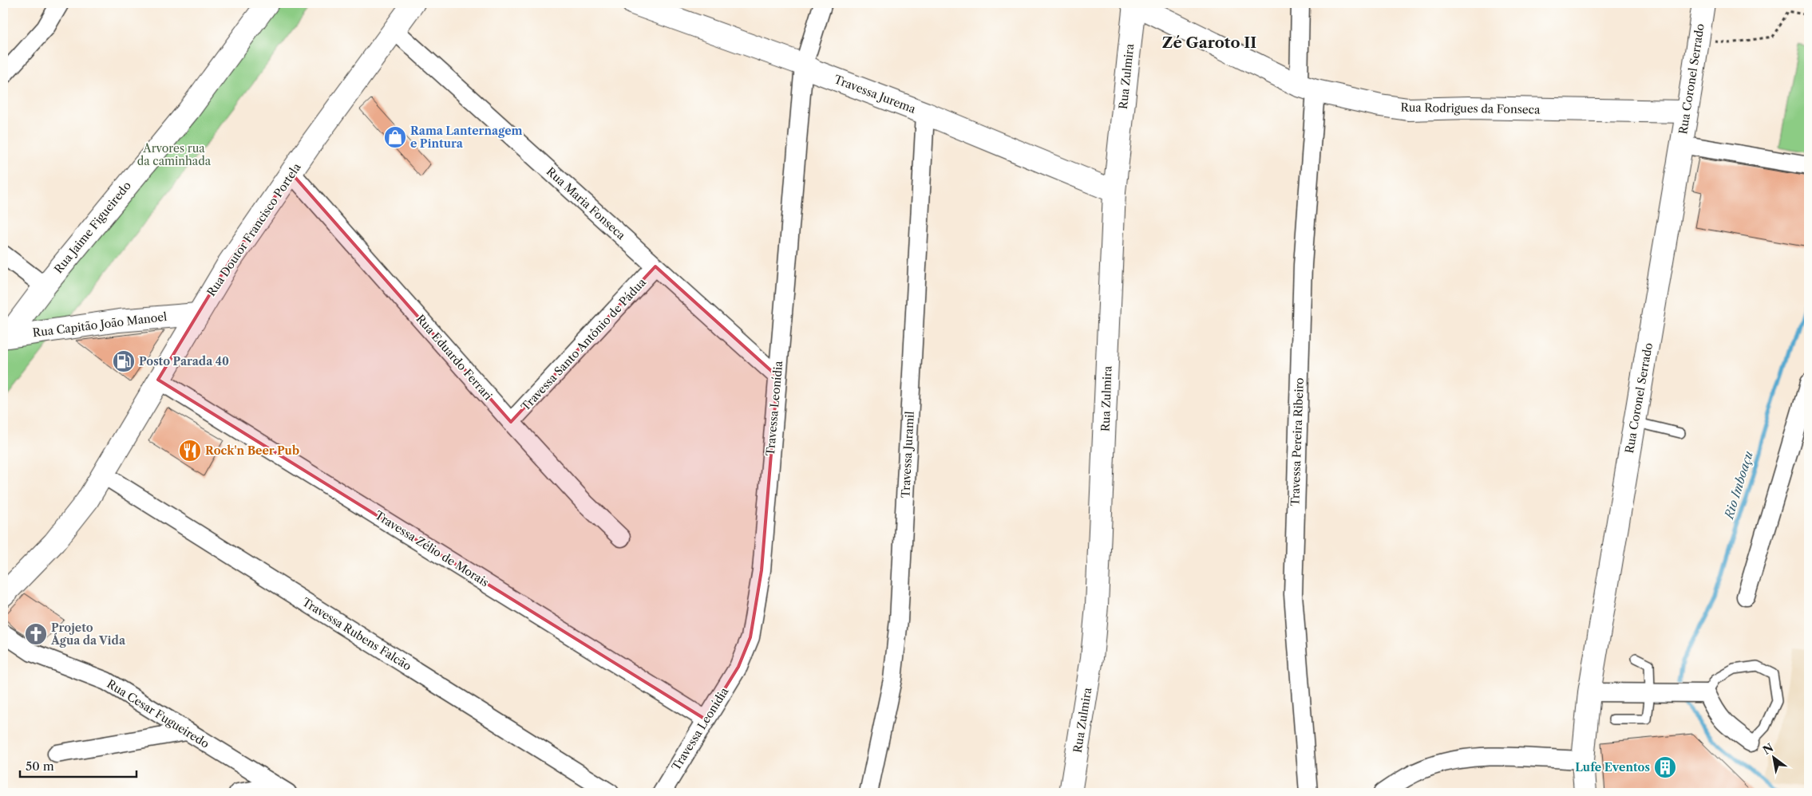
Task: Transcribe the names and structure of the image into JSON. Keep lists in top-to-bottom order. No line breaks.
{"streets":{"main road":["Rua Zulmira","Rua Coronel Serrado","Travessa Jurema","Rua Rodrigues da Fonseca","Rua Jaime Figueiredo","Rua Doutor Francisco Portela","Rua Capitão João Manoel"],"street":["Rua Maria Fonseca","Travessa Santo Antônio de Pádua","Rua Eduardo Ferrari","Travessa Leonídia","Travessa Pereira Ribeiro","Travessa Juramil","Travessa Zélio de Morais","Travessa Rubens Falcão","Rua Cesar Fugueiredo"]},"crossings":[["Rua Zulmira","Travessa Jurema"],["Rua Zulmira","Rua Rodrigues da Fonseca"],["Rua Coronel Serrado","Rua Rodrigues da Fonseca"],["Travessa Jurema","Travessa Leonídia"],["Travessa Jurema","Travessa Juramil"],["Rua Rodrigues da Fonseca","Travessa Pereira Ribeiro"],["Rua Maria Fonseca","Rua Doutor Francisco Portela"],["Rua Maria Fonseca","Travessa Santo Antônio de Pádua"],["Rua Maria Fonseca","Travessa Leonídia"],["Rua Jaime Figueiredo","Rua Capitão João Manoel"],["Rua Doutor Francisco Portela","Rua Capitão João Manoel"],["Rua Doutor Francisco Portela","Rua Eduardo Ferrari"],["Rua Doutor Francisco Portela","Travessa Zélio de Morais"],["Rua Doutor Francisco Portela","Travessa Rubens Falcão"],["Travessa Santo Antônio de Pádua","Rua Eduardo Ferrari"],["Travessa Leonídia","Travessa Zélio de Morais"]],"districts":["Zé Garoto II"],"water":["Rio Imboaçu"],"parks":["Arvores rua da caminhada"],"places":{"shop":["Rama Lanternagem e Pintura"],"fuel station":["Posto Parada 40"],"restaurant":["Rock'n Beer Pub"],"church":["Projeto Água da Vida"],"building":["Lufe Eventos"]},"scale_bar":"50 m","north":"top left"}
